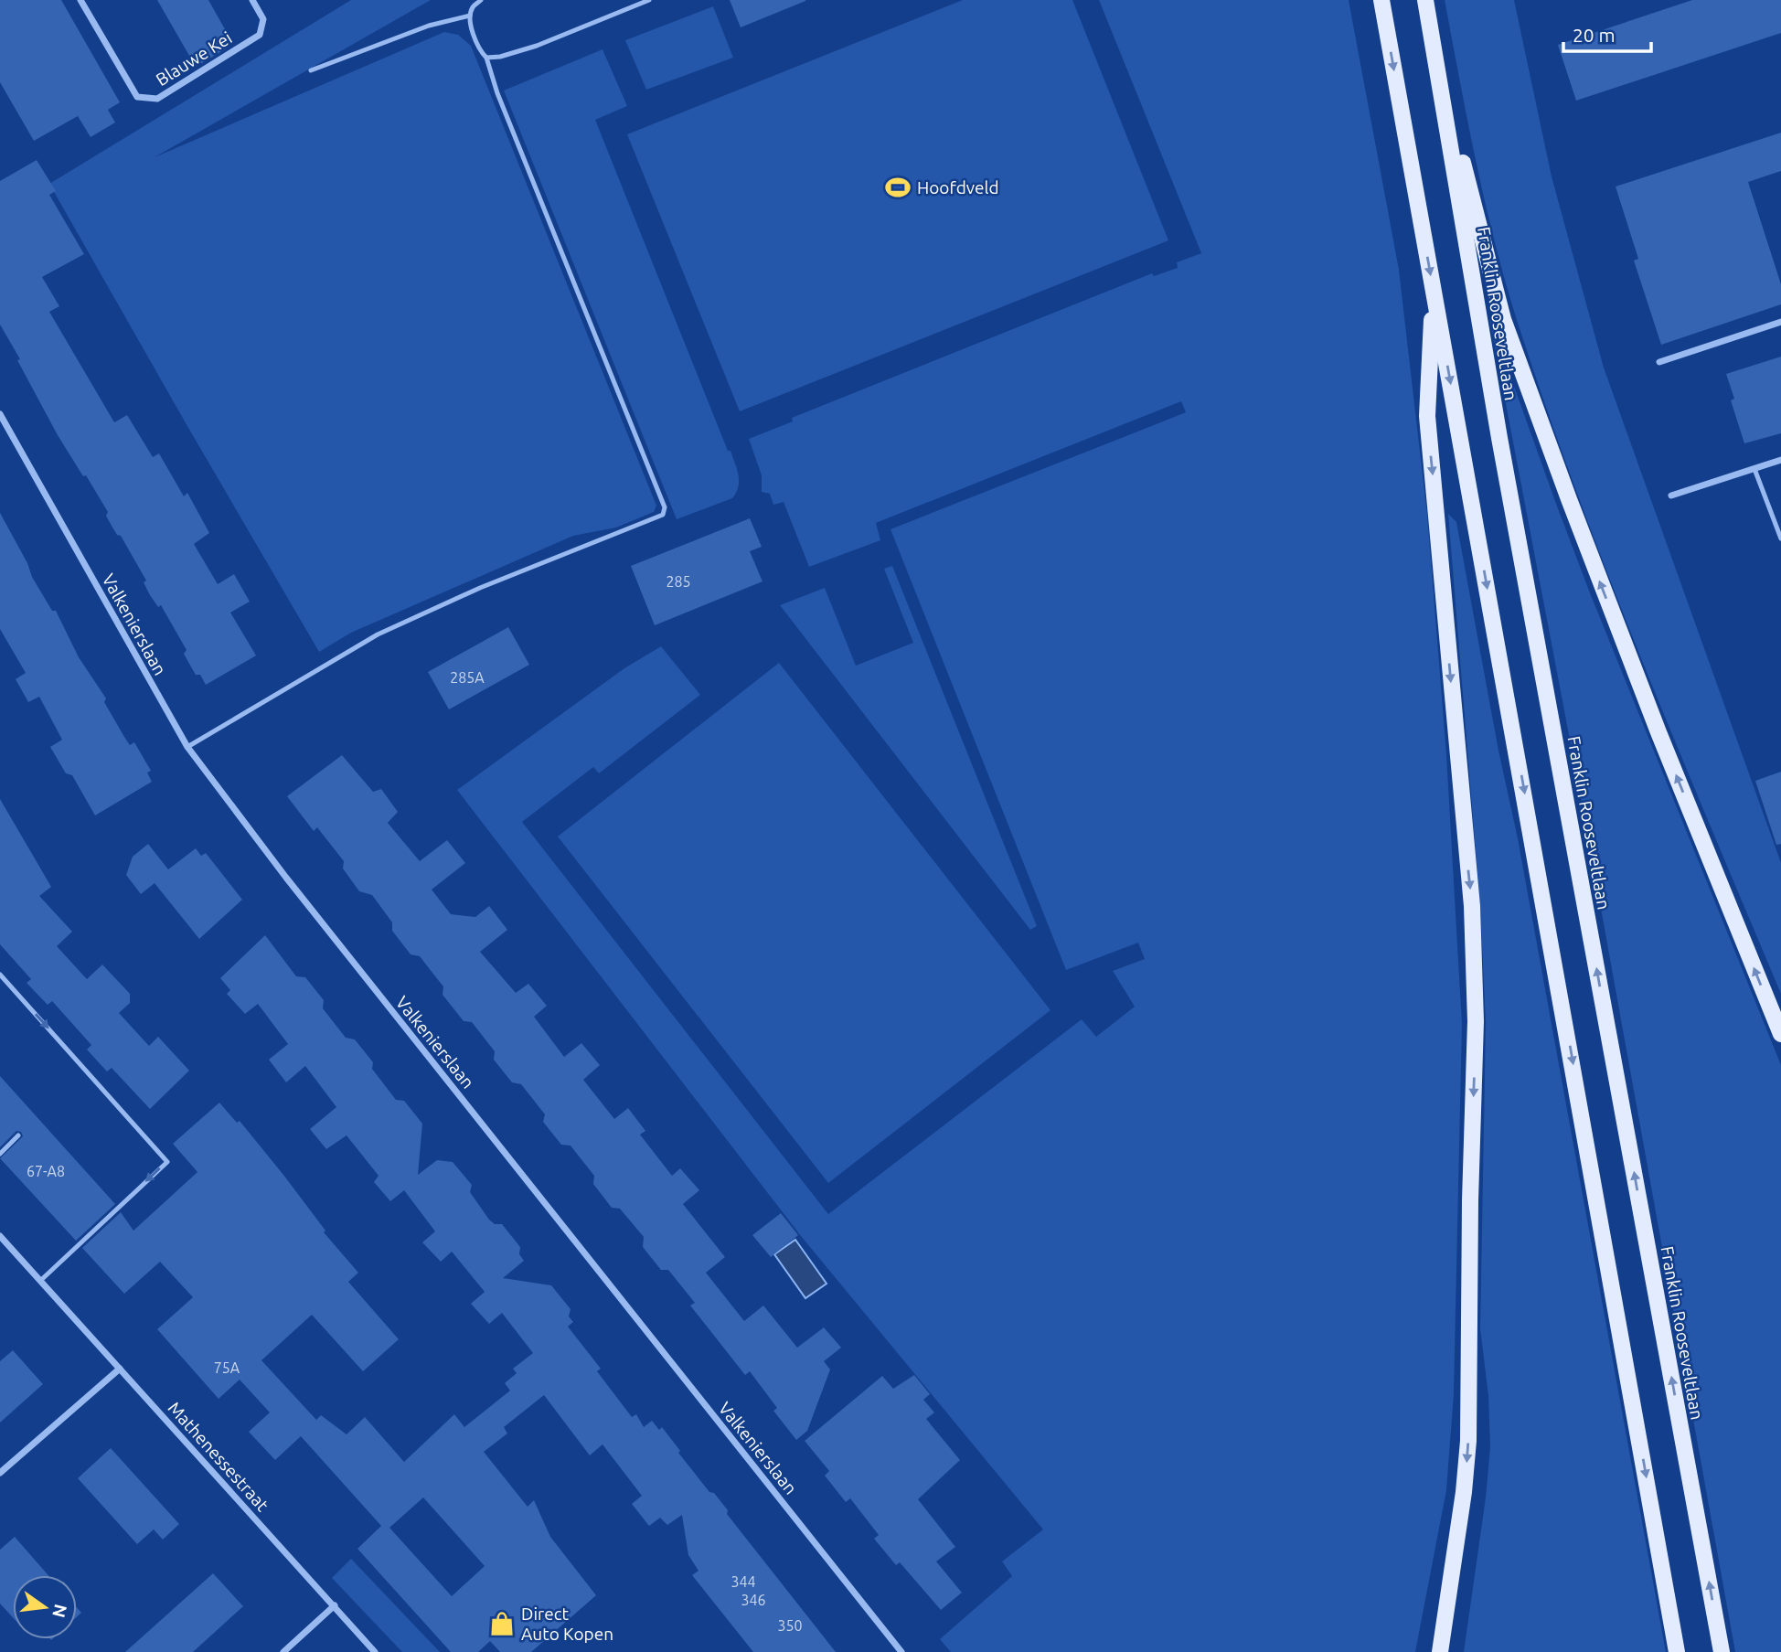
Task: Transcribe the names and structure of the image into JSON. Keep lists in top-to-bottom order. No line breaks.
{"streets":{"main road":["Franklin Rooseveltlaan"],"street":["Blauwe Kei","Valkenierslaan","Mathenessestraat"]},"places":{"sports":["Hoofdveld"],"shop":["Direct Auto Kopen"]},"house_numbers":["285","285A","67-A8","75A","344","346","350"],"scale_bar":"20 m","north":"right"}
